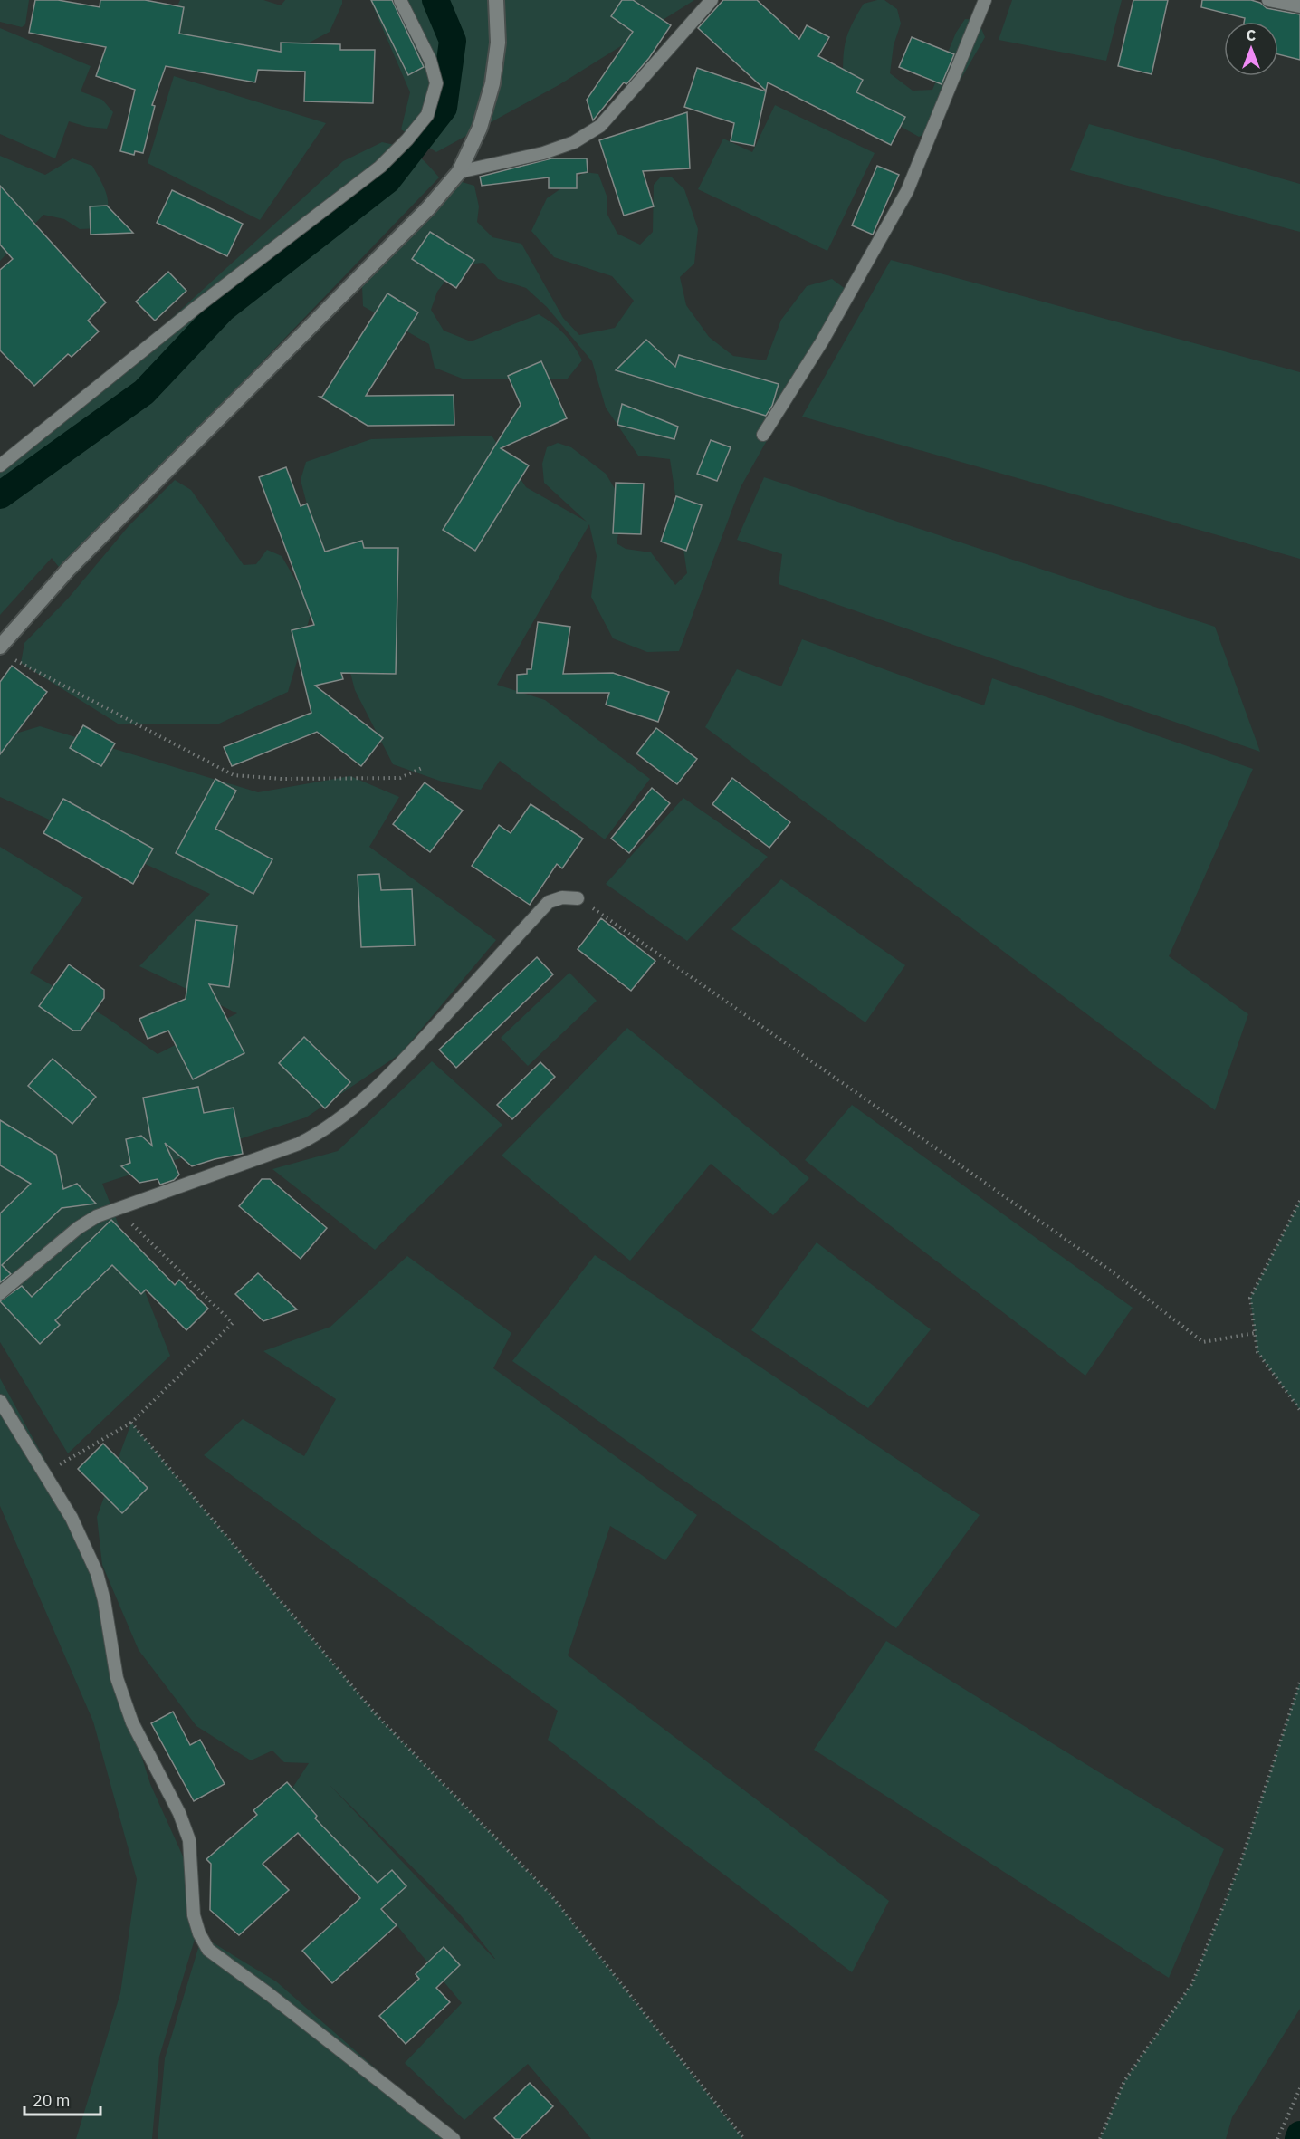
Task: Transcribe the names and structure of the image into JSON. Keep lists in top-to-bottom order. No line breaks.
{"scale_bar":"20 m","north":"top"}
